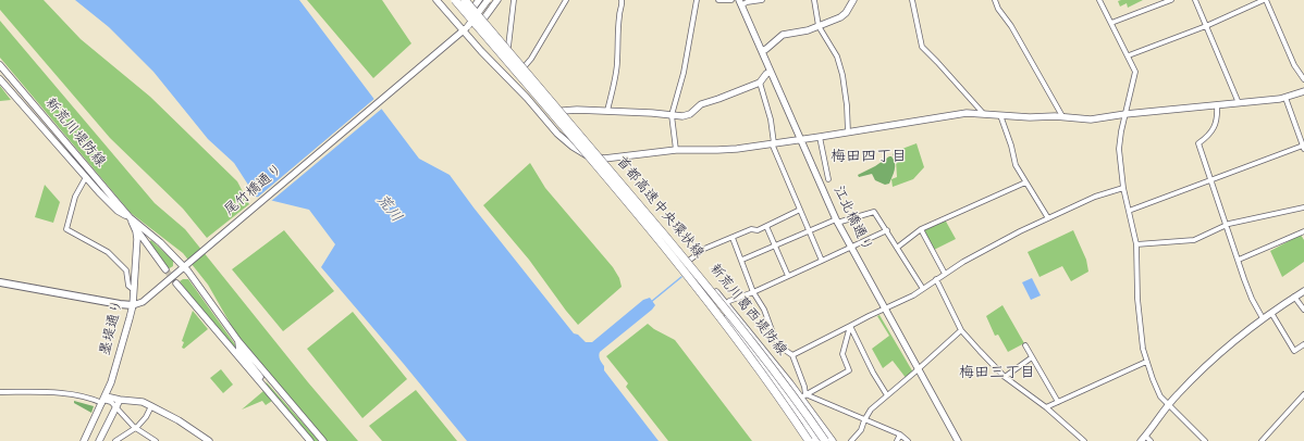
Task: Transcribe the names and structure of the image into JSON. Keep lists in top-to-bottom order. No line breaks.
{"streets":{"highway":["首都高速中央環状線"],"main road":["新荒川堤防線","尾竹橋通り","江北橋通り","新荒川葛西堤防線","墨堤通り"]},"crossings":[["新荒川堤防線","尾竹橋通り"],["新荒川堤防線","墨堤通り"],["尾竹橋通り","墨堤通り"]],"districts":["梅田四丁目","梅田三丁目"],"water":["荒川"]}
